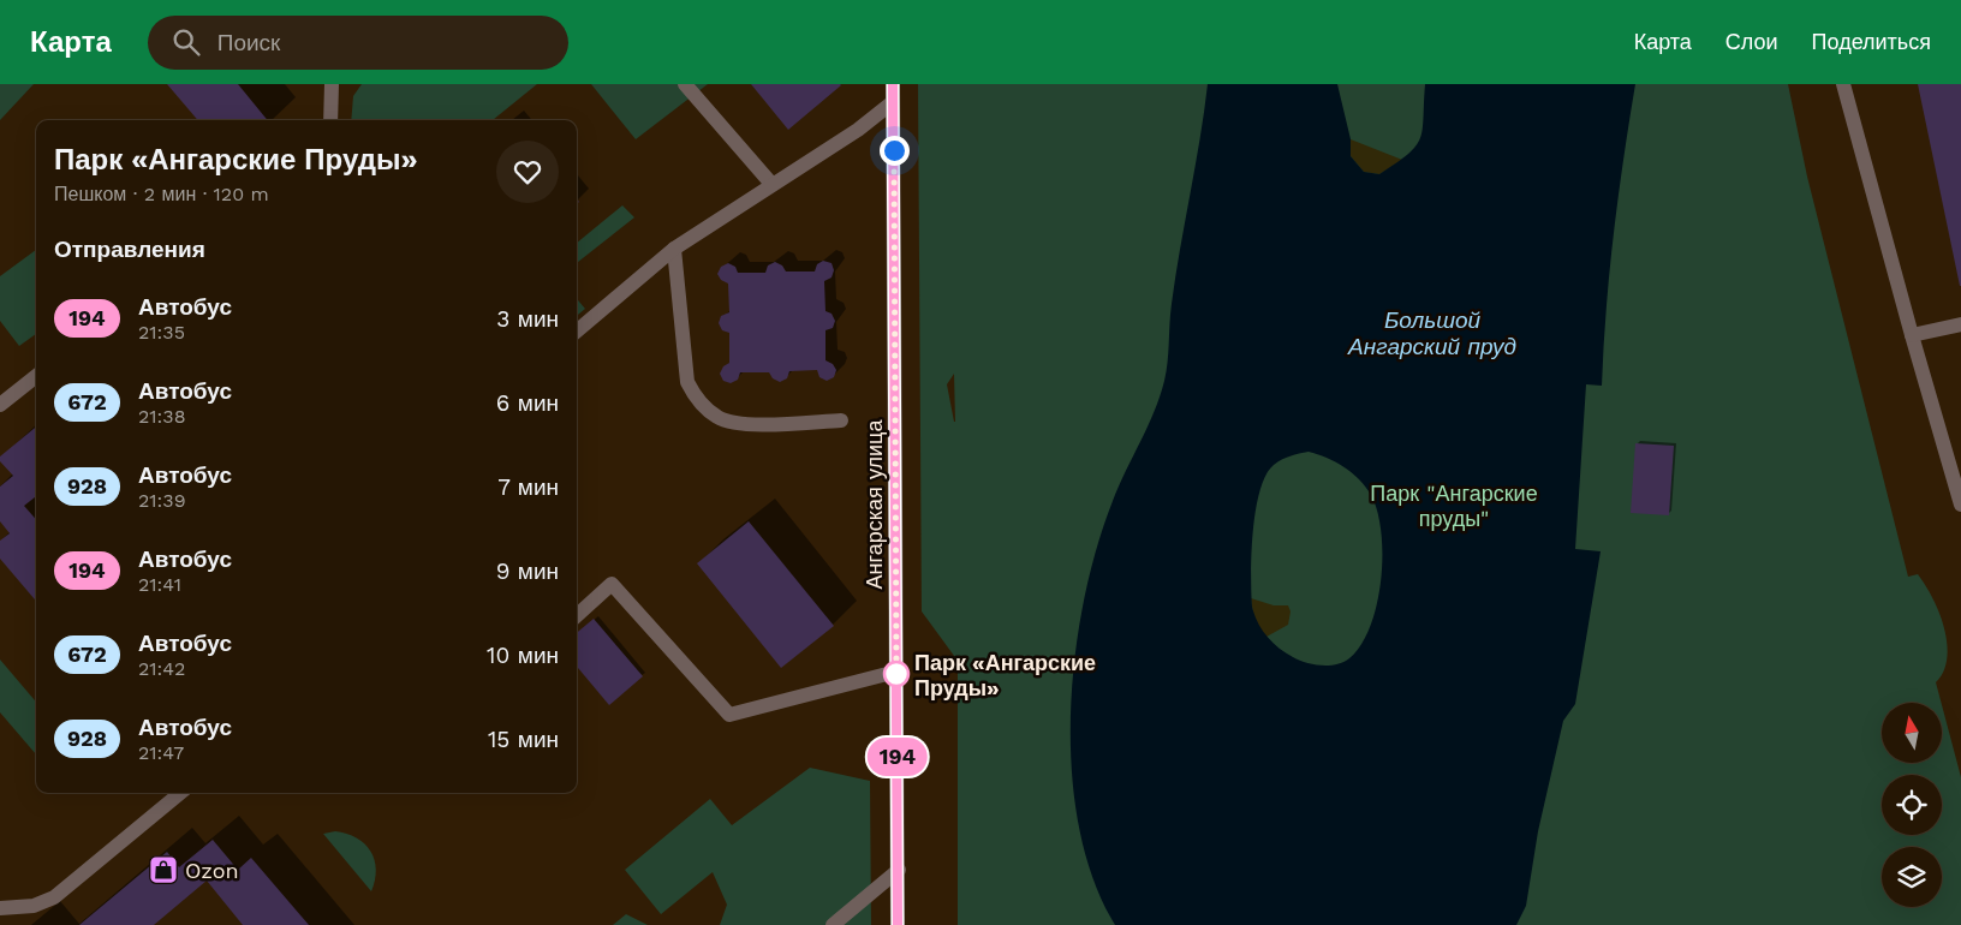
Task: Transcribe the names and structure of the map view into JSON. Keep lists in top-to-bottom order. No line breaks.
{"streets":{"street":["Ангарская улица"]},"water":["Большой Ангарский пруд"],"parks":["Парк \"Ангарские пруды\""],"places":{"other":["Парк «Ангарские Пруды»"],"shop":["Ozon"]},"lines":["bus line 194"],"north":"top","page":{"header":"Карта","search":"Поиск","nav":["Карта","Слои","Поделиться"],"on_map":"194","heading":[["Парк «Ангарские Пруды»","Пешком · 2 мин · 120 m"],"Отправления"],"list":[{"mark":"194","name":"Автобус","note":"21:35","value":"3 мин"},{"mark":"672","name":"Автобус","note":"21:38","value":"6 мин"},{"mark":"928","name":"Автобус","note":"21:39","value":"7 мин"},{"mark":"194","name":"Автобус","note":"21:41","value":"9 мин"},{"mark":"672","name":"Автобус","note":"21:42","value":"10 мин"},{"mark":"928","name":"Автобус","note":"21:47","value":"15 мин"}]}}
